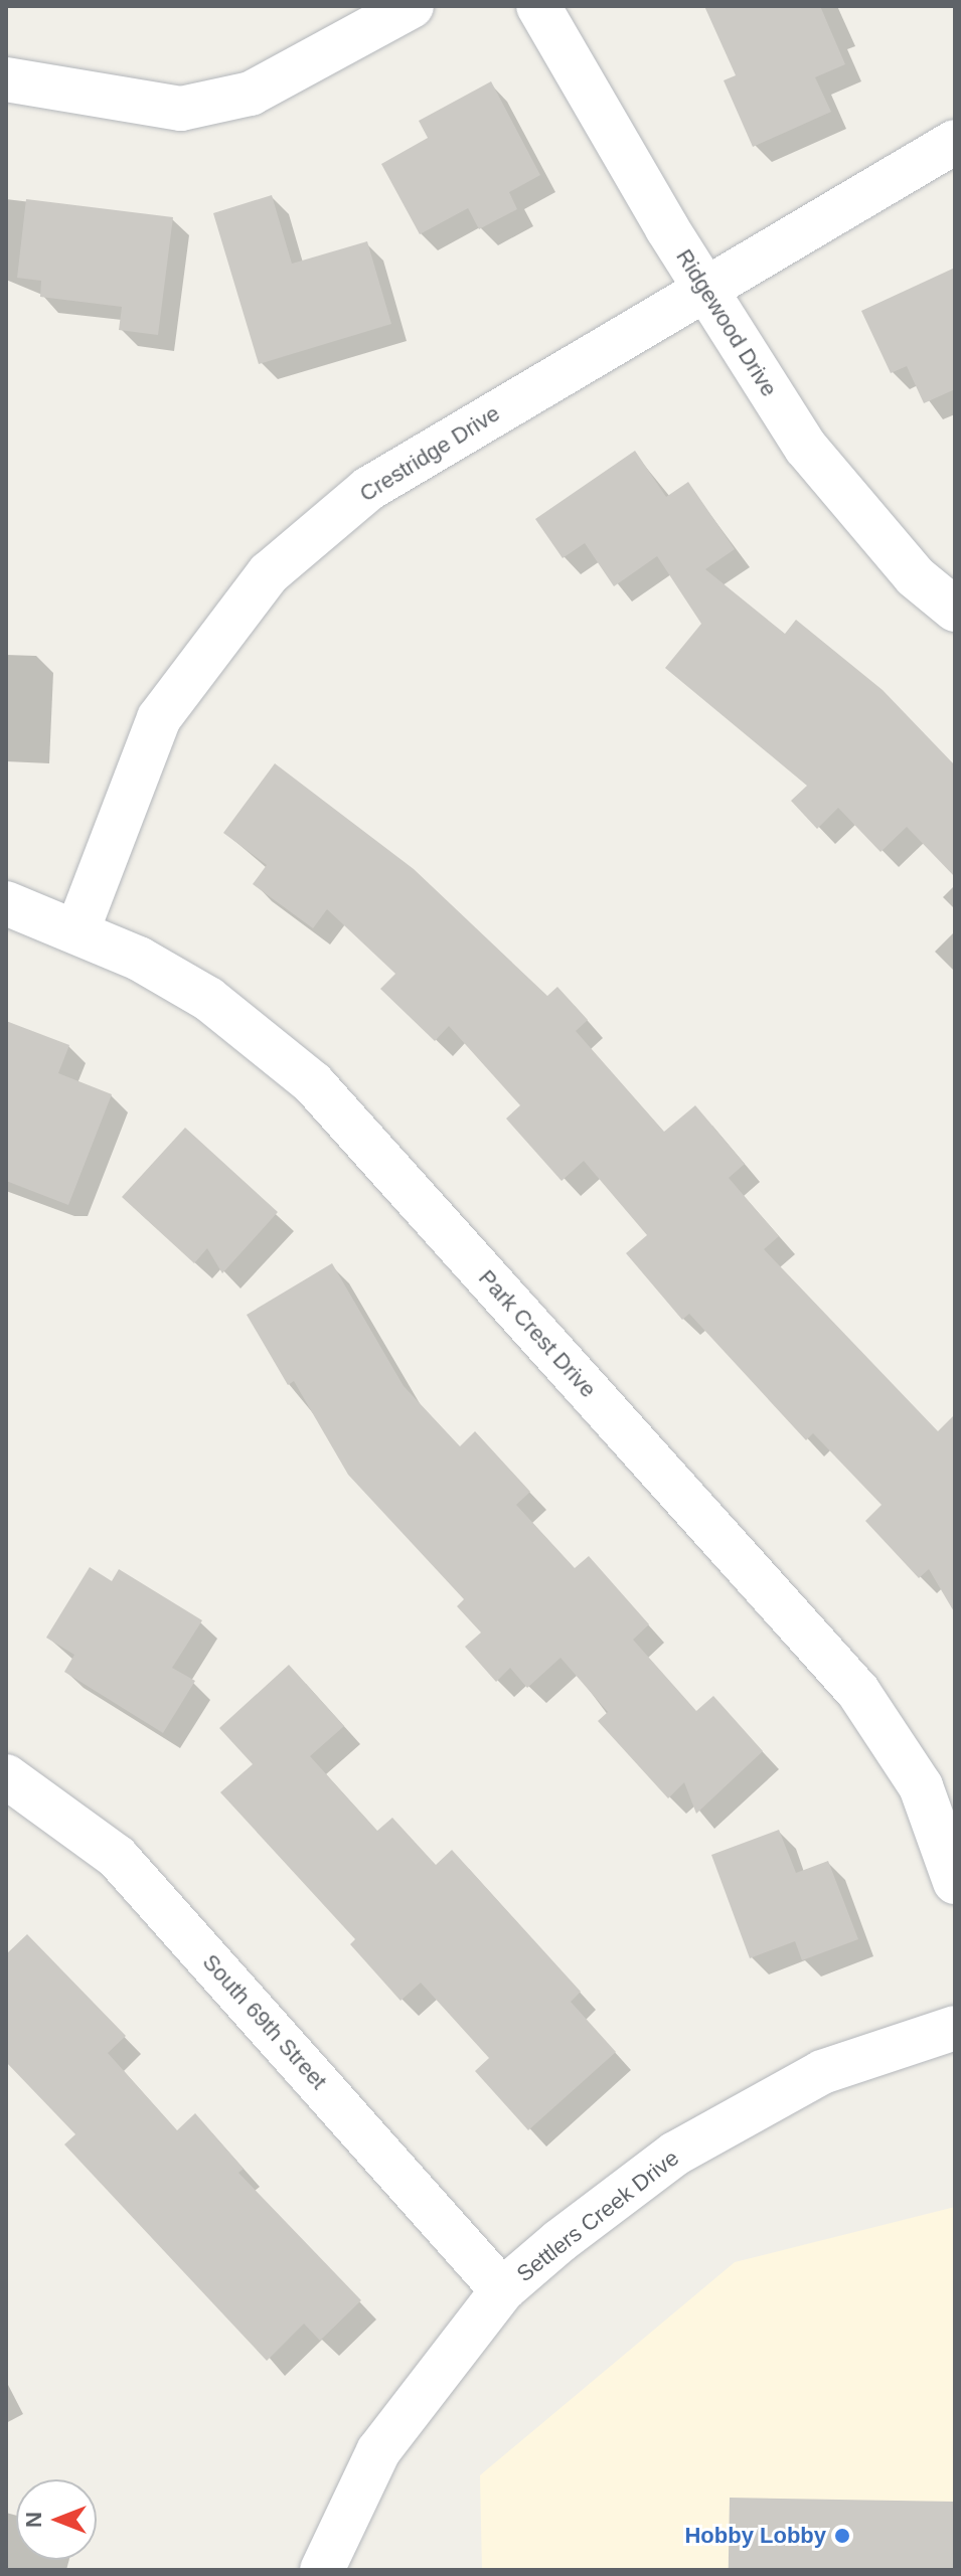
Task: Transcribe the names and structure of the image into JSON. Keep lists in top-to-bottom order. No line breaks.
{"streets":{"street":["Ridgewood Drive","Crestridge Drive","Park Crest Drive","South 69th Street","Settlers Creek Drive"]},"crossings":[["Ridgewood Drive","Crestridge Drive"],["Crestridge Drive","Park Crest Drive"],["South 69th Street","Settlers Creek Drive"]],"places":["Hobby Lobby"],"north":"left"}
